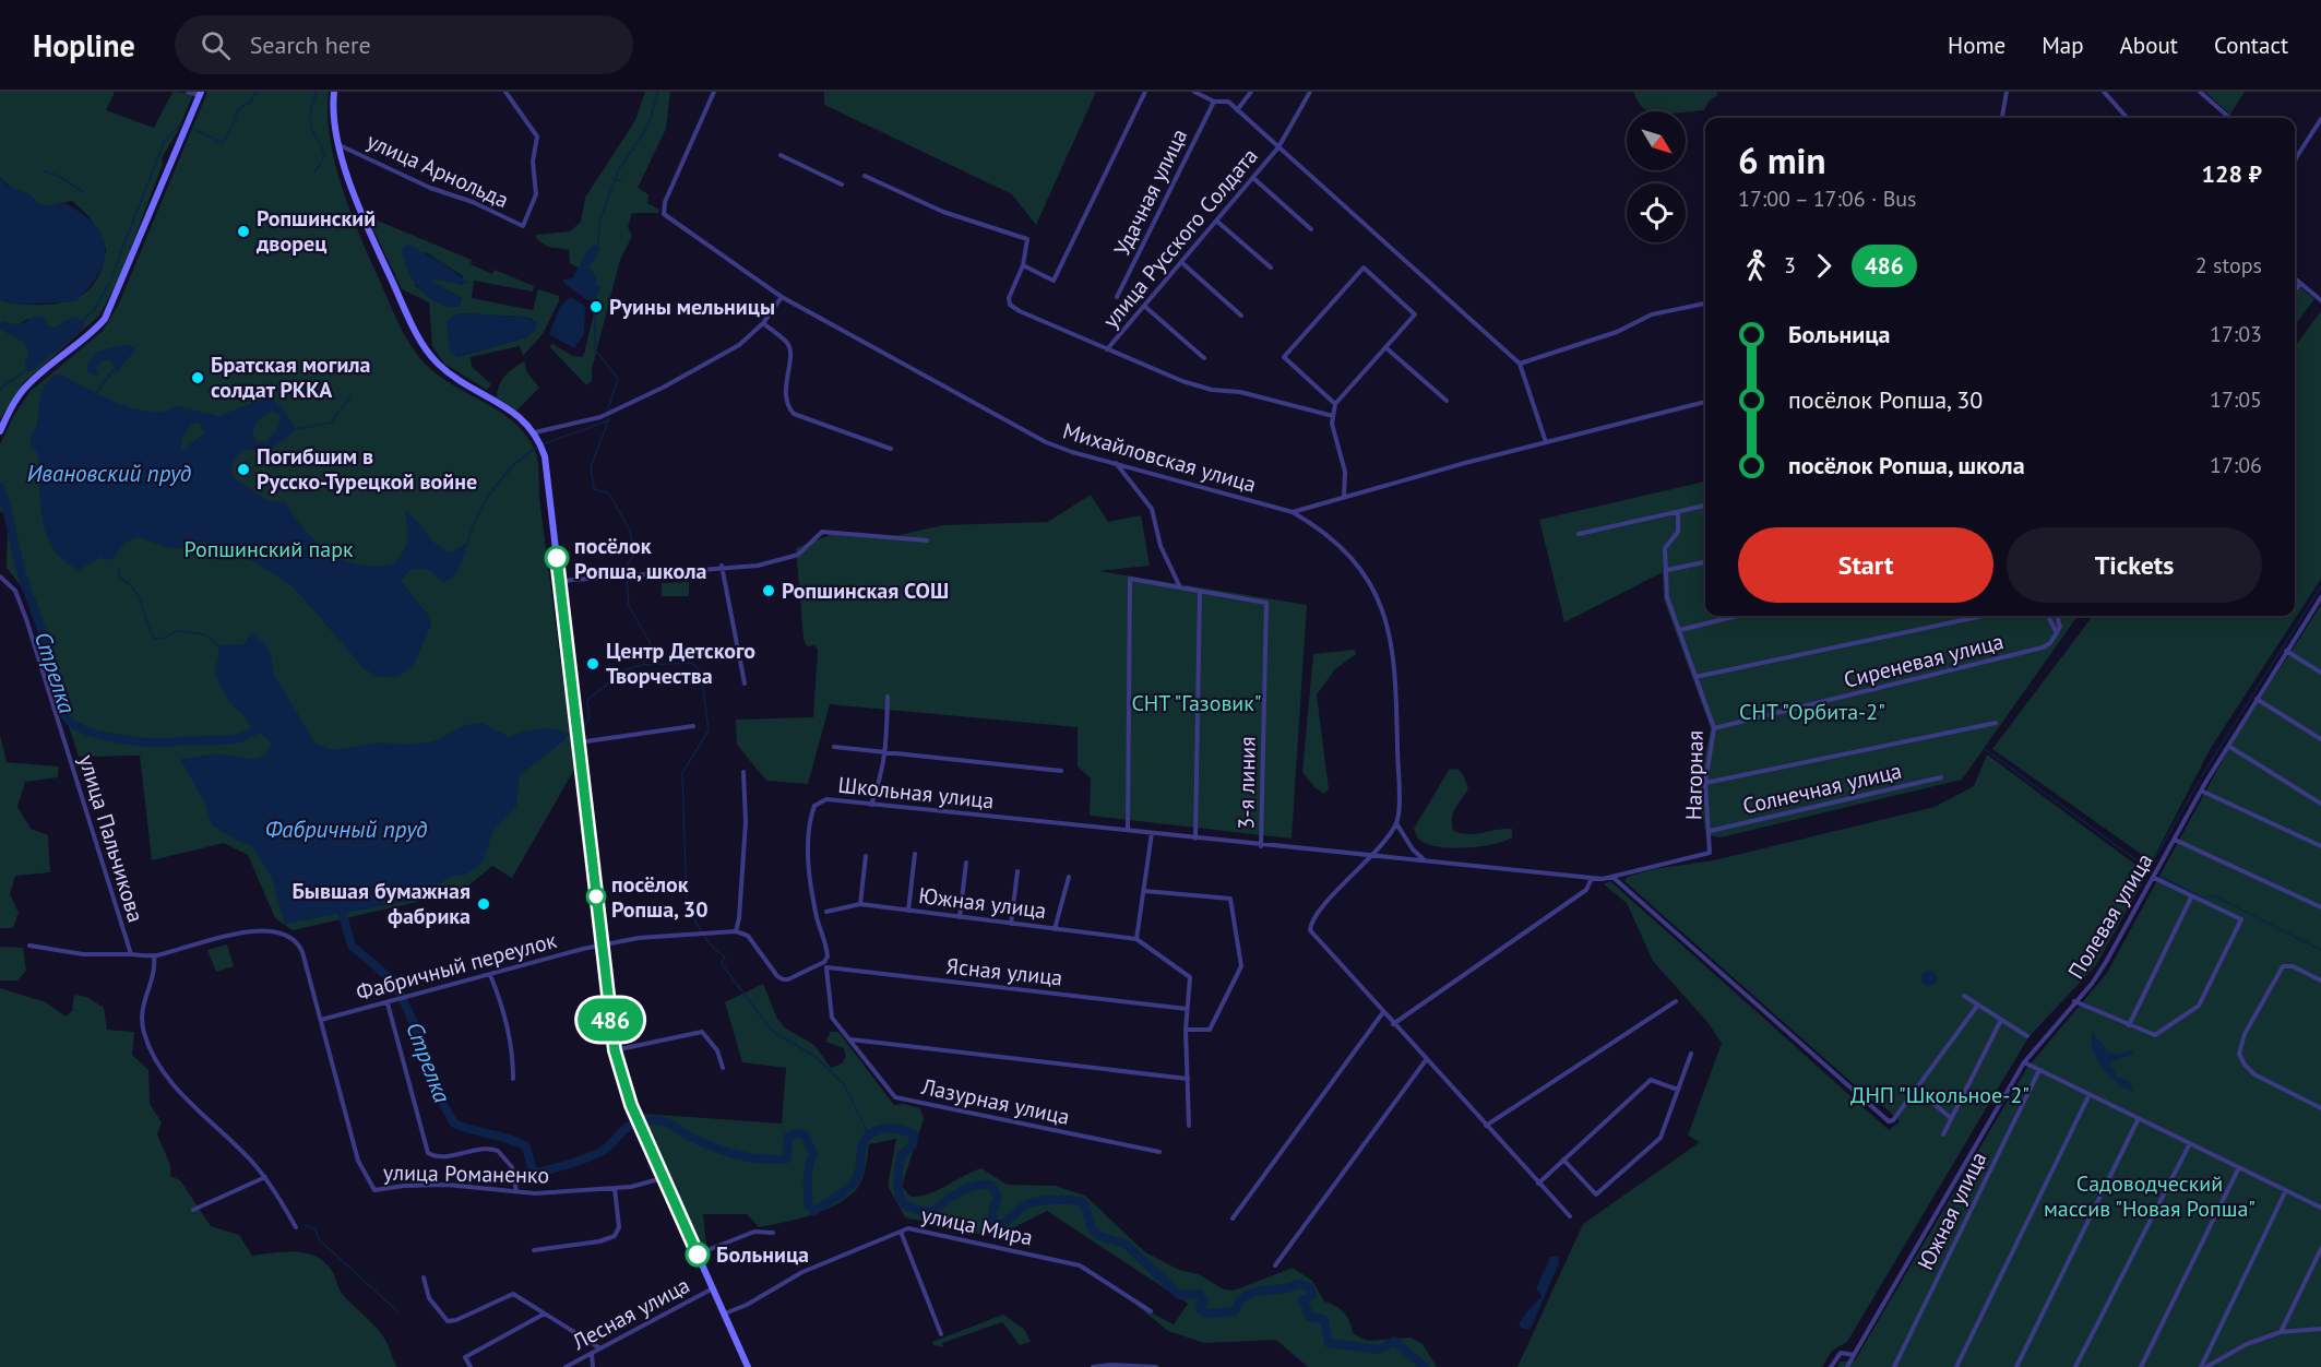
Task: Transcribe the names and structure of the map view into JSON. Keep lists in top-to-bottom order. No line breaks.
{"streets":{"street":["улица Арнольда","Удачная улица","улица Русского Солдата","Михайловская улица","Сиреневая улица","Нагорная","3-я линия","Солнечная улица","Школьная улица","улица Пальчикова","Южная улица","Полевая улица","Фабричный переулок","Ясная улица","Лазурная улица","улица Романенко","улица Мира","Лесная улица"]},"crossings":[["Сиреневая улица","Нагорная"],["Нагорная","Солнечная улица"],["Нагорная","Школьная улица"],["3-я линия","Школьная улица"],["улица Пальчикова","улица Романенко"],["Фабричный переулок","улица Романенко"],["Ясная улица","Лазурная улица"]],"water":["Ивановский пруд","Стрелка","Фабричный пруд"],"parks":["Ропшинский парк","СНТ \"Газовик\"","СНТ \"Орбита-2\"","ДНП \"Школьное-2\"","Садоводческий массив \"Новая Ропша\""],"places":["Ропшинский дворец","Руины мельницы","Братская могила солдат РККА","Погибшим в Русско-Турецкой войне","посёлок Ропша, школа","Ропшинская СОШ","Центр Детского Творчества","посёлок Ропша, 30","Бывшая бумажная фабрика","Больница"],"lines":["bus line 486"],"north":"bottom right","page":{"header":"Hopline","search":"Search here","nav":["Home","Map","About","Contact"],"on_map":"486","heading":["6 min","17:00 – 17:06 · Bus","128 ₽"],"legs":["3","486","2 stops"],"list":[{"name":"Больница","value":"17:03"},{"name":"посёлок Ропша, 30","value":"17:05"},{"name":"посёлок Ропша, школа","value":"17:06"}],"buttons":["Start","Tickets"]}}
